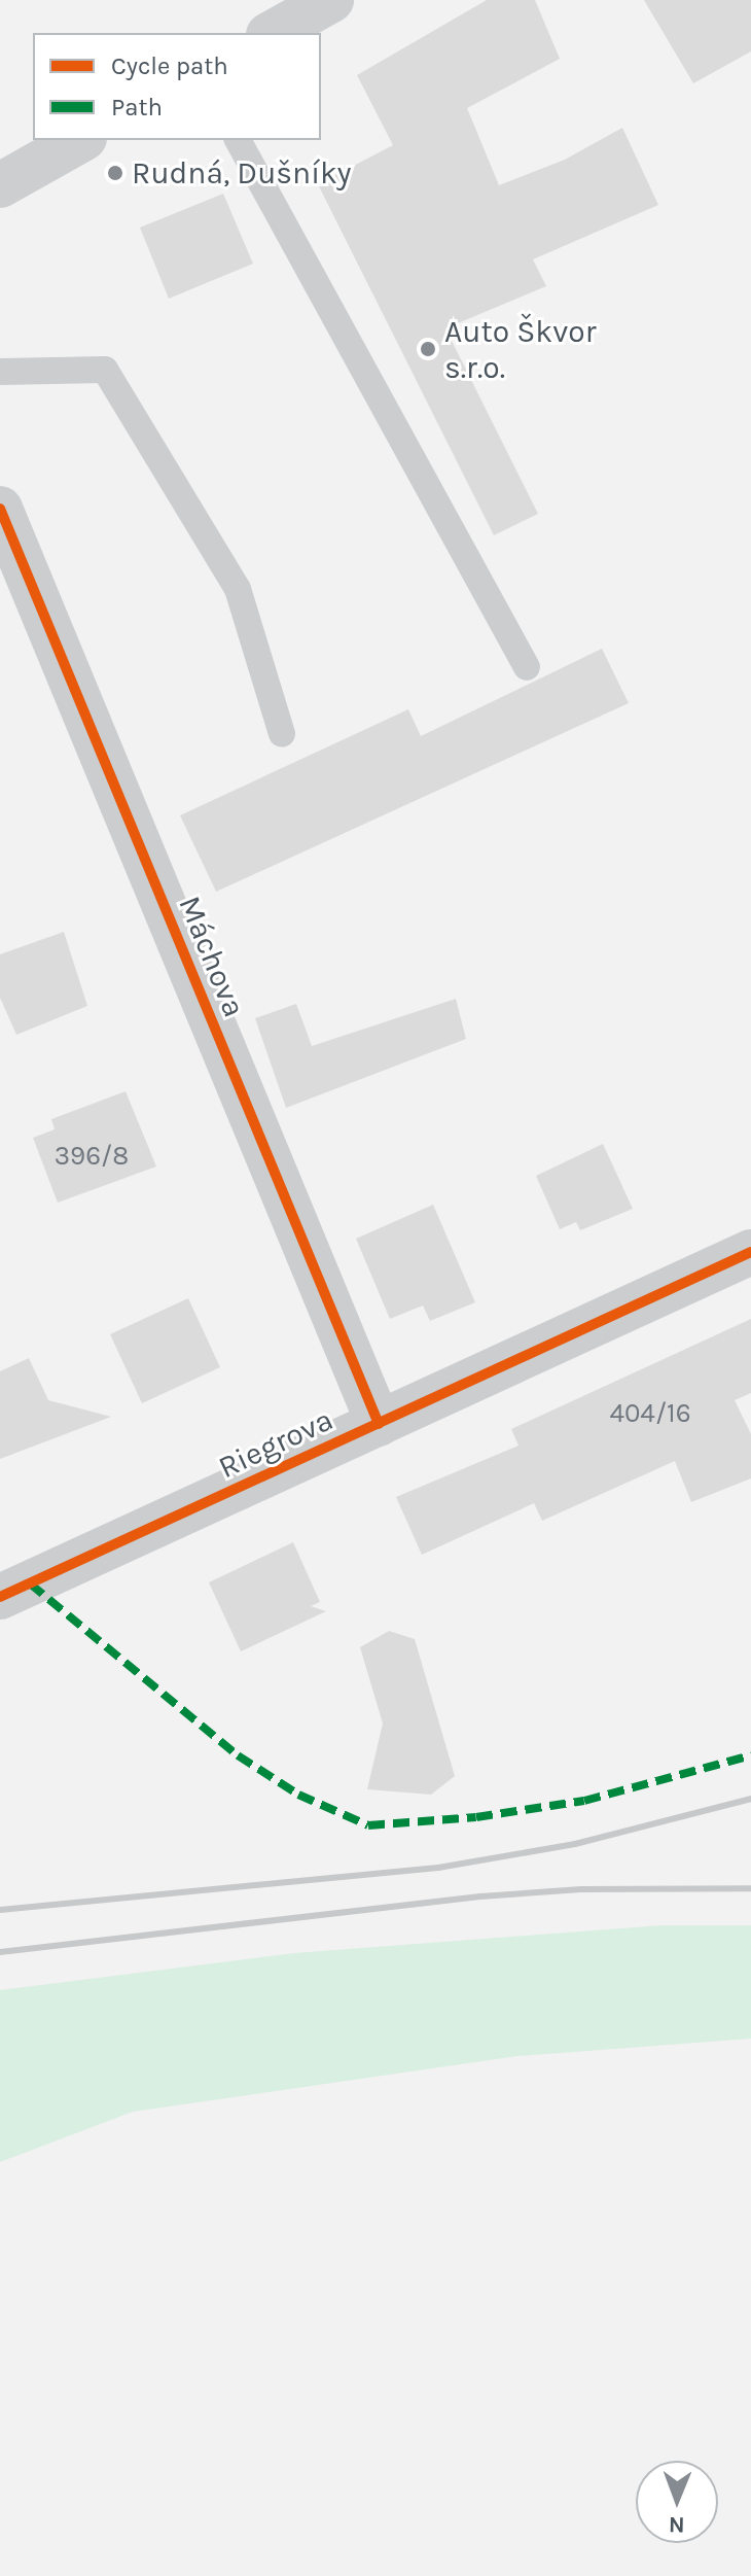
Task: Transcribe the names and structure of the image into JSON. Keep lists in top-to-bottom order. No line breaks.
{"streets":{"street":["Máchova","Riegrova"]},"crossings":[["Máchova","Riegrova"]],"places":["Rudná, Dušníky","Auto Škvor s.r.o."],"house_numbers":["396/8","404/16"],"legend":["Cycle path","Path"],"north":"bottom"}
